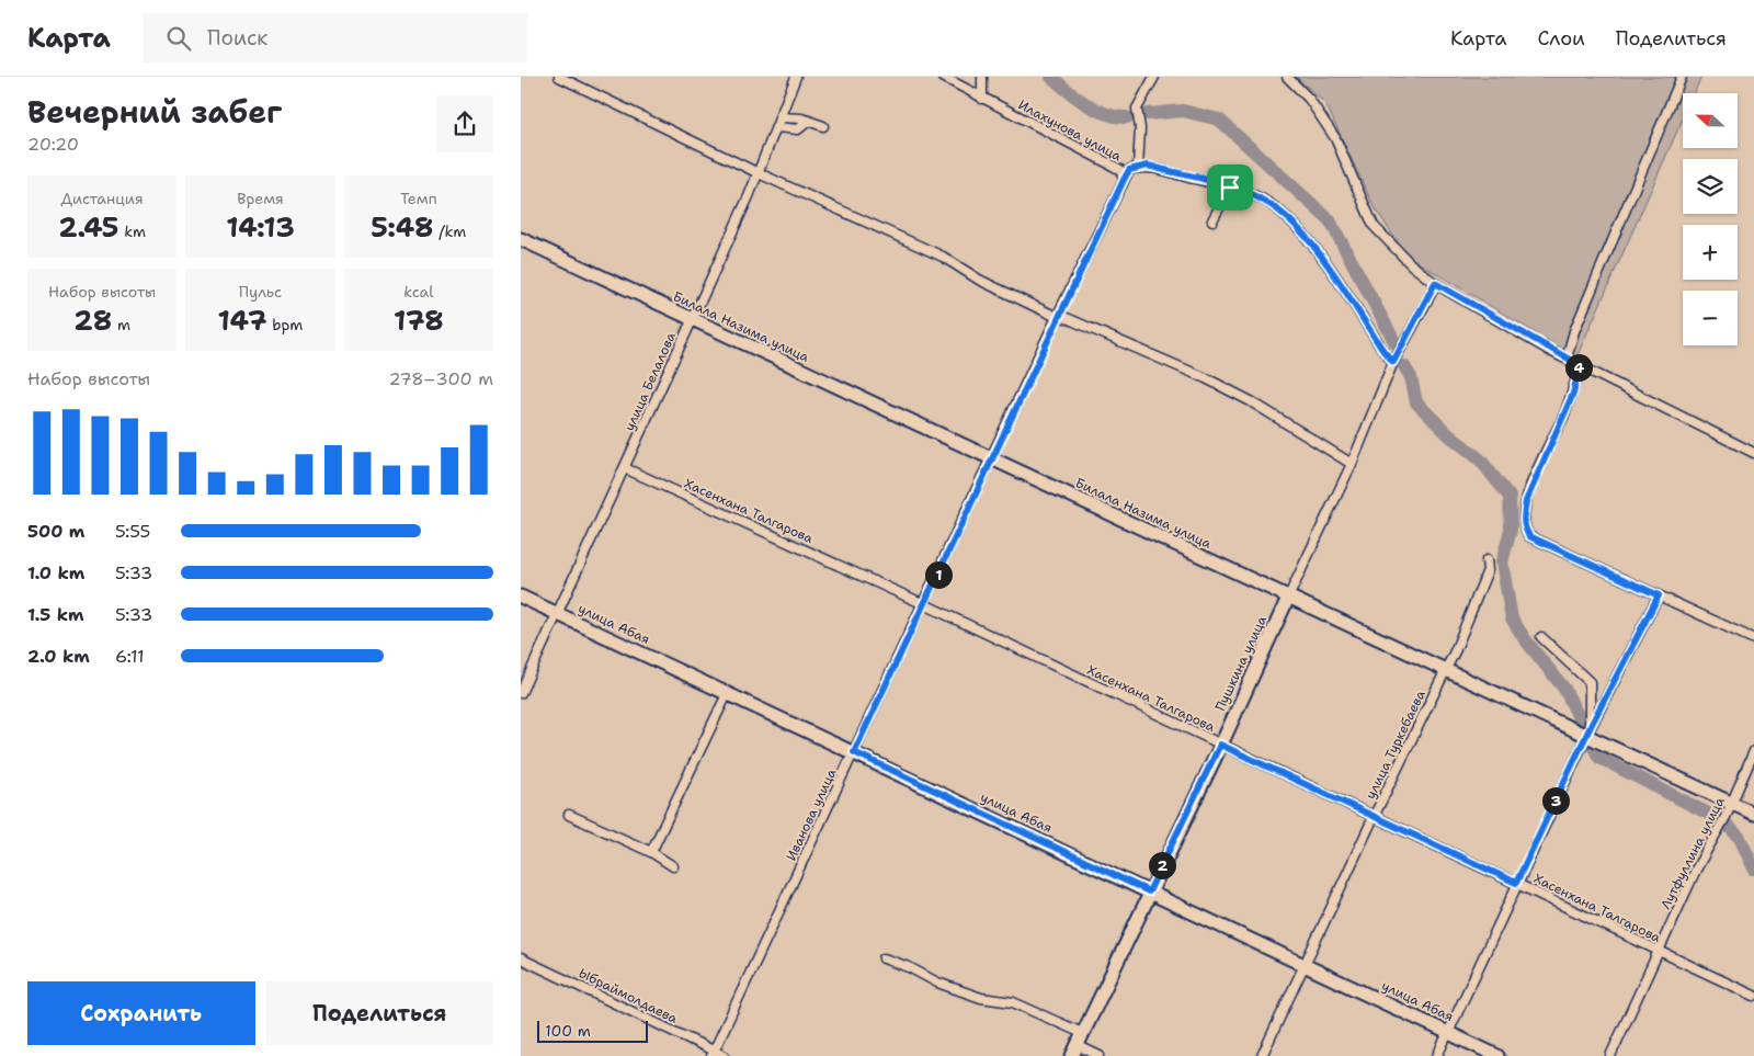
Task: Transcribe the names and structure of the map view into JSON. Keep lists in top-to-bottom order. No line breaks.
{"streets":{"street":["Илахунова улица","Билала Назима улица","улица Белалова","Хасенхана Талгарова","улица Абая","Пушкина улица","улица Туркебаева","Иванова улица","Лутфуллина улица","Ыбраймолдаева"]},"crossings":[["Илахунова улица","Иванова улица"],["Билала Назима улица","улица Белалова"],["Билала Назима улица","Пушкина улица"],["Билала Назима улица","улица Туркебаева"],["Билала Назима улица","Иванова улица"],["Билала Назима улица","Лутфуллина улица"],["улица Белалова","Хасенхана Талгарова"],["улица Белалова","улица Абая"],["Хасенхана Талгарова","Пушкина улица"],["Хасенхана Талгарова","улица Туркебаева"],["Хасенхана Талгарова","Иванова улица"],["Хасенхана Талгарова","Лутфуллина улица"],["улица Абая","Пушкина улица"],["улица Абая","улица Туркебаева"],["улица Абая","Иванова улица"],["Иванова улица","Ыбраймолдаева"]],"scale_bar":"100 m","north":"left","page":{"header":"Карта","search":"Поиск","nav":["Карта","Слои","Поделиться"],"heading":["Вечерний забег","20:20"],"map_buttons":["+","−"],"stats":[["Дистанция","2.45 km"],["Время","14:13"],["Темп","5:48 /km"],["Набор высоты","28 m"],["Пульс","147 bpm"],["kcal","178"]],"pins":["4","1","3","2"],"chart":["Набор высоты","278–300 m"],"list":[{"name":"500 m","note":"5:55"},{"name":"1.0 km","note":"5:33"},{"name":"1.5 km","note":"5:33"},{"name":"2.0 km","note":"6:11"}],"buttons":["Сохранить","Поделиться"],"scale":"100 m"}}
